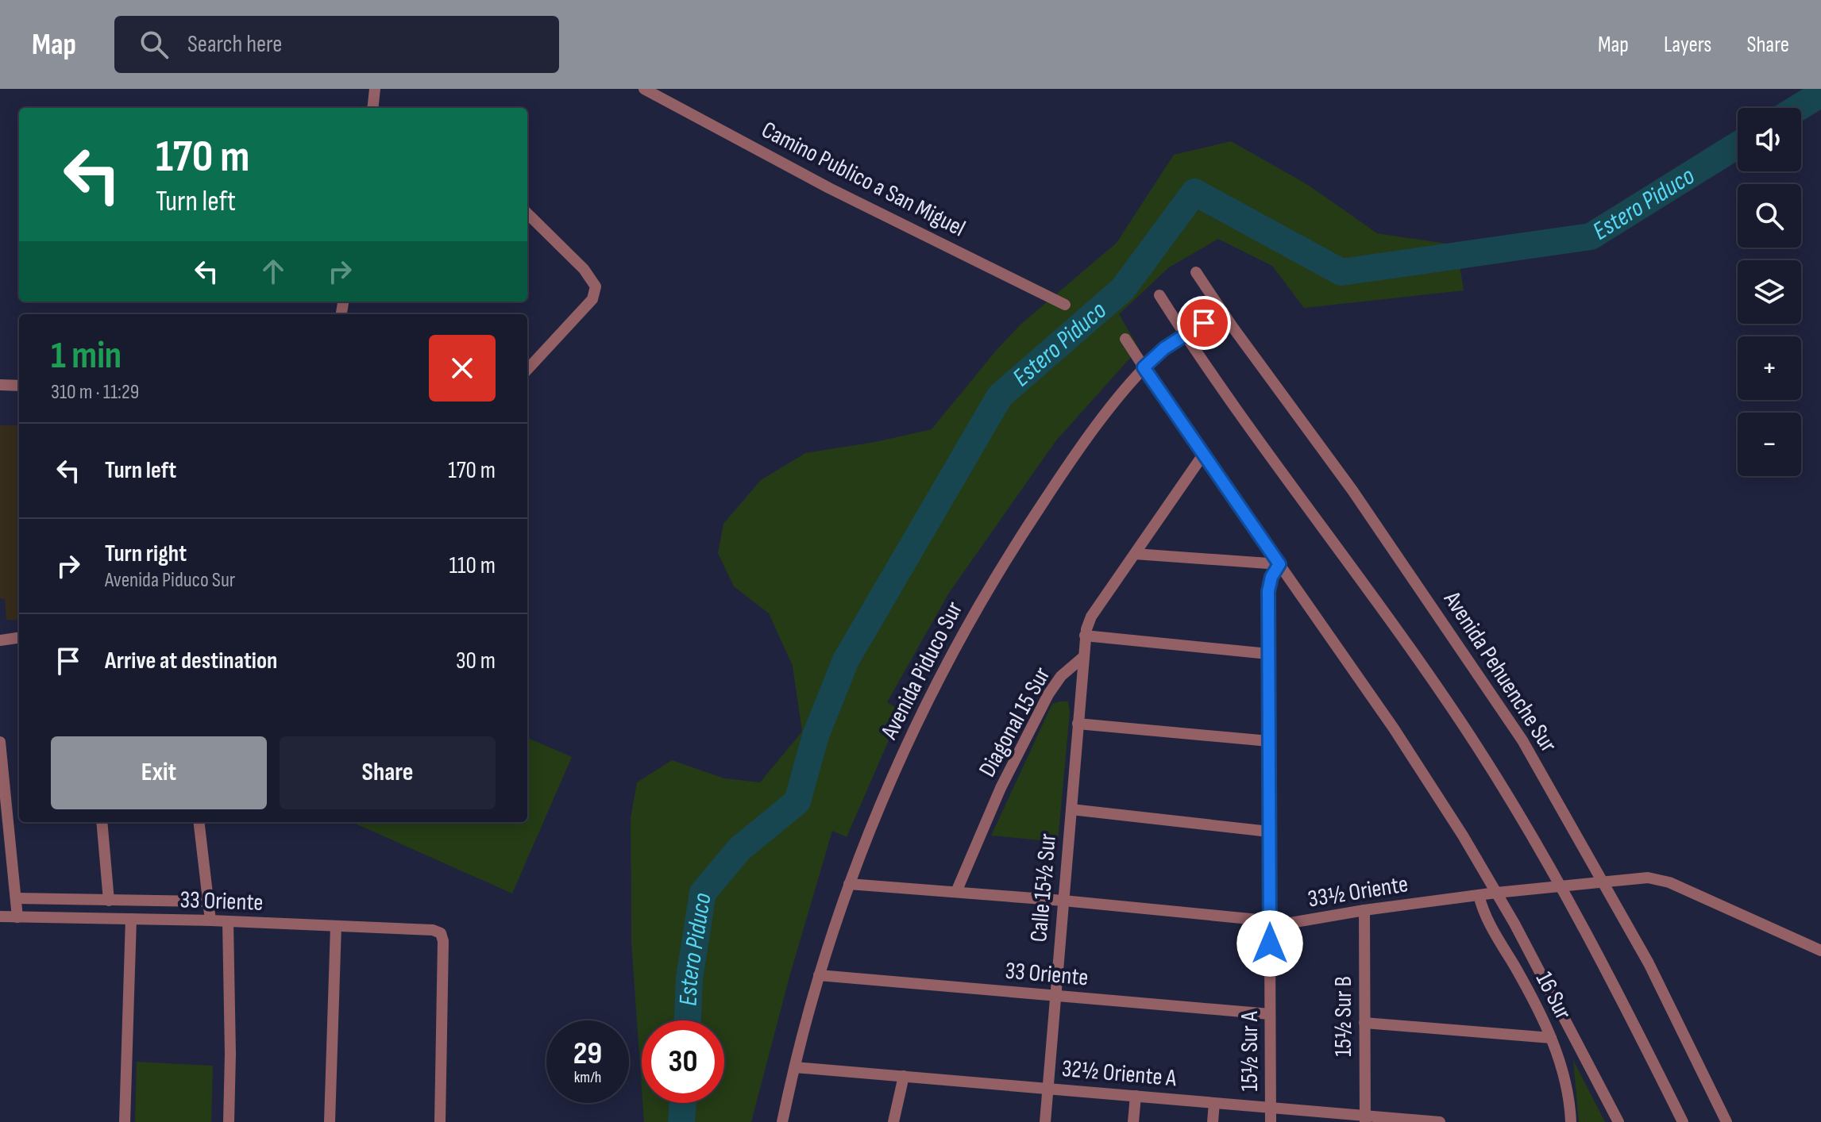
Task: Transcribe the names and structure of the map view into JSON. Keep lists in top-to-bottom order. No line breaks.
{"streets":{"street":["Camino Publico a San Miguel","Avenida Piduco Sur","Avenida Pehuenche Sur","Diagonal 15 Sur","Calle 15½ Sur","33½ Oriente","33 Oriente","16 Sur","15½ Sur B","15½ Sur A","32½ Oriente A"]},"crossings":[["Avenida Piduco Sur","Avenida Pehuenche Sur"],["Avenida Piduco Sur","33½ Oriente"],["Avenida Piduco Sur","33 Oriente"],["Avenida Piduco Sur","32½ Oriente A"],["Avenida Pehuenche Sur","33½ Oriente"],["Diagonal 15 Sur","Calle 15½ Sur"],["Diagonal 15 Sur","33½ Oriente"],["Calle 15½ Sur","33½ Oriente"],["Calle 15½ Sur","33 Oriente"],["Calle 15½ Sur","32½ Oriente A"],["33½ Oriente","16 Sur"],["33½ Oriente","15½ Sur B"],["33½ Oriente","15½ Sur A"],["33 Oriente","15½ Sur A"],["15½ Sur B","32½ Oriente A"],["15½ Sur A","32½ Oriente A"]],"water":["Estero Piduco"],"page":{"header":"Map","search":"Search here","nav":["Map","Layers","Share"],"map_buttons":["+","−"],"turn":["170 m","Turn left"],"heading":["1 min","310 m · 11:29"],"list":[{"name":"Turn left","value":"170 m"},{"name":"Turn right","note":"Avenida Piduco Sur","value":"110 m"},{"name":"Arrive at destination","value":"30 m"}],"buttons":["Exit","Share"],"speed":"29 km/h","limit":"30"}}
